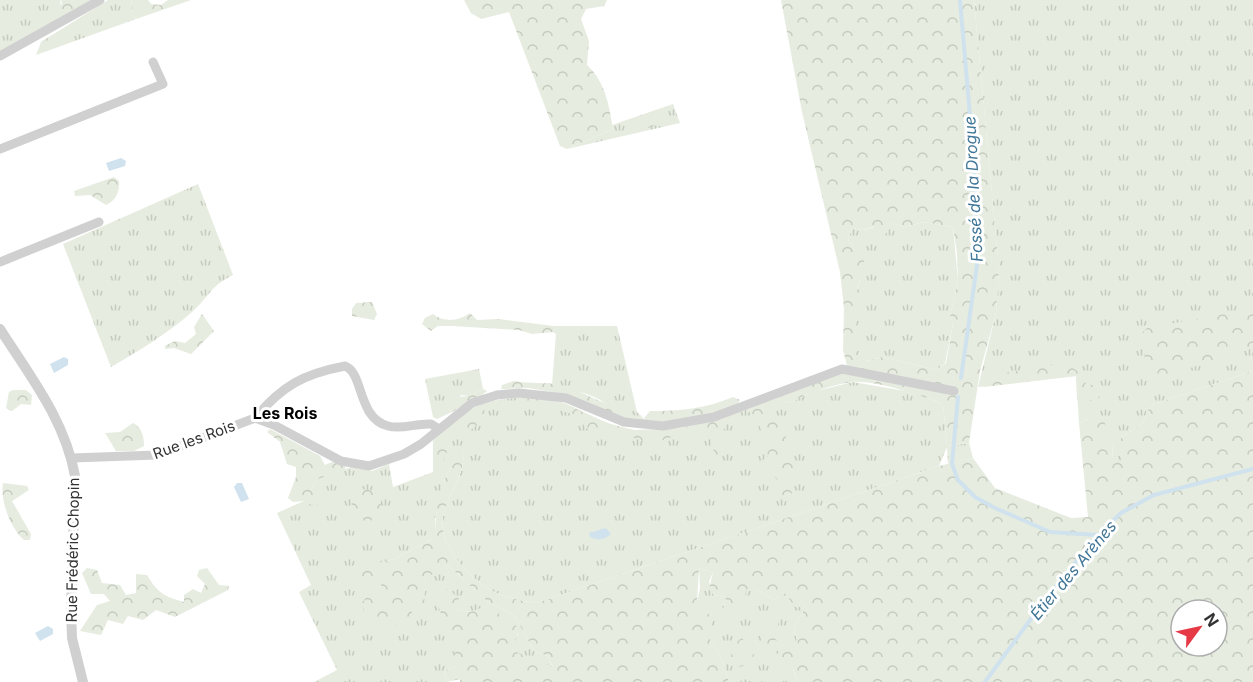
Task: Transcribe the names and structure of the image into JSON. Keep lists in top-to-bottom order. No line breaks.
{"streets":{"street":["Rue les Rois","Rue Frédéric Chopin"]},"crossings":[["Rue les Rois","Rue Frédéric Chopin"]],"districts":["Les Rois"],"water":["Fossé de la Drogue","Étier des Arènes"],"north":"top right"}
